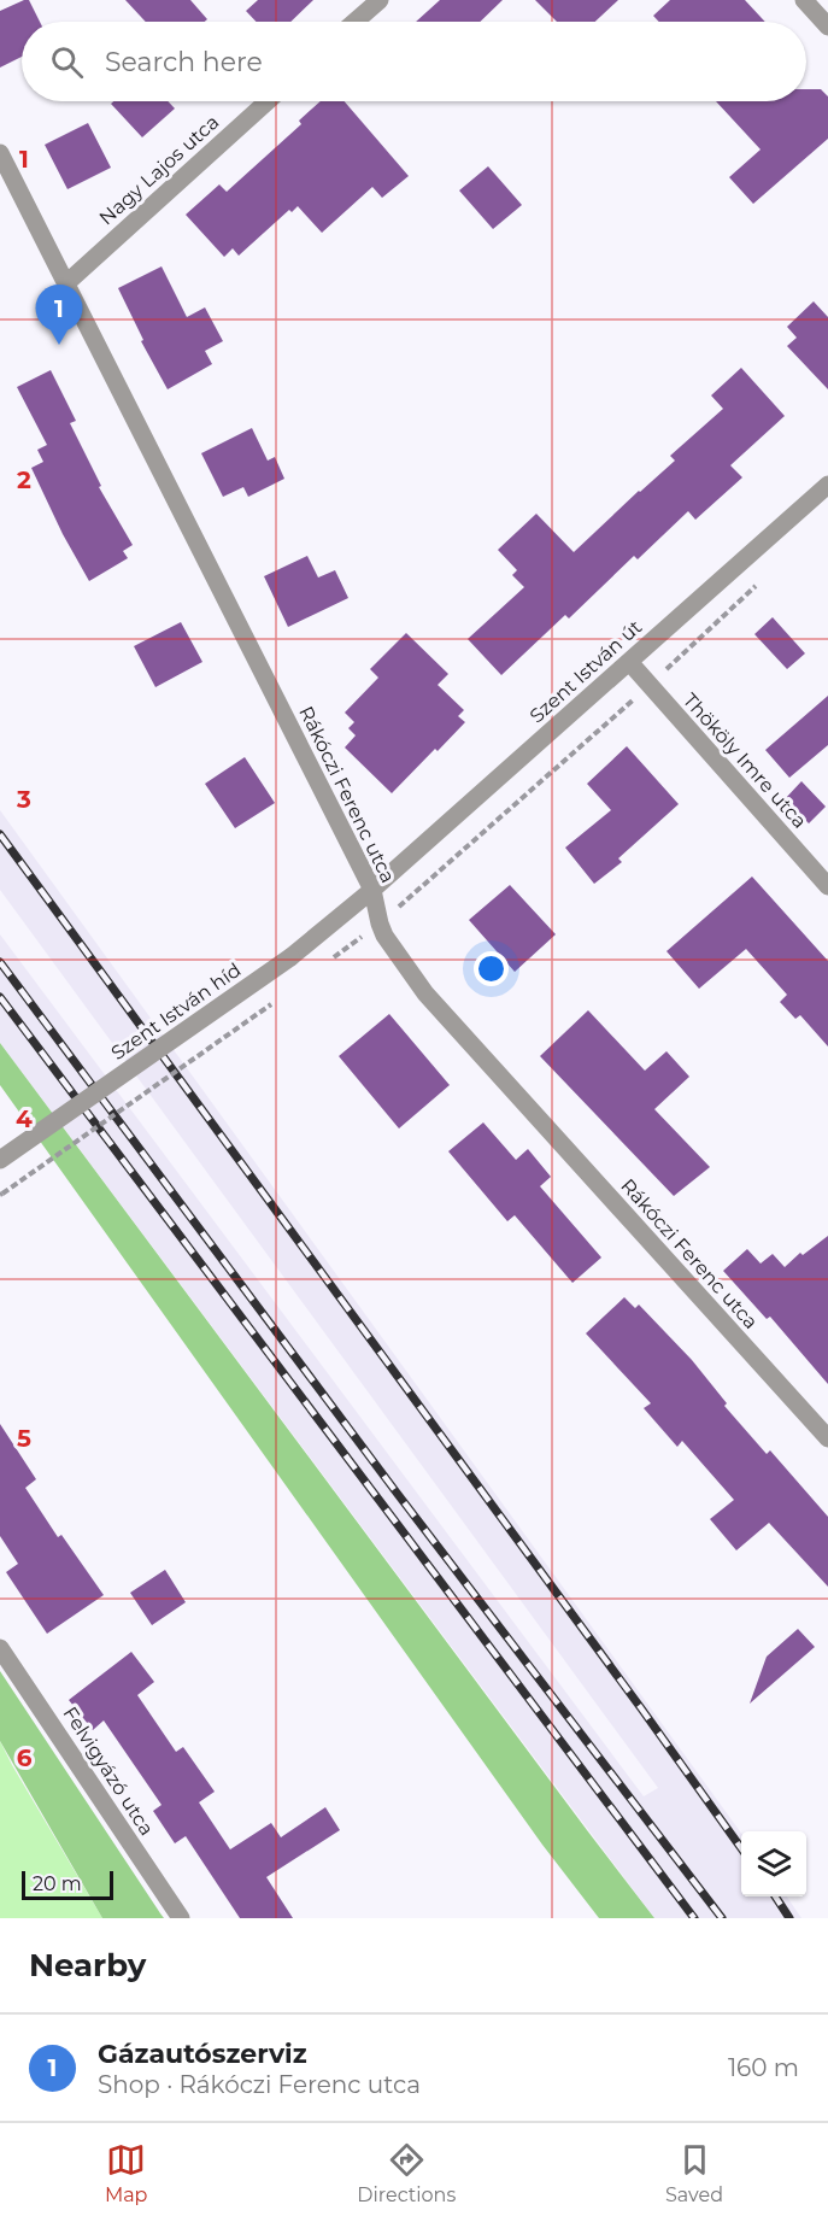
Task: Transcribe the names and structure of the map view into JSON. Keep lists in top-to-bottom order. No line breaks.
{"streets":{"street":["Nagy Lajos utca","Szent István út","Thököly Imre utca","Rákóczi Ferenc utca","Szent István híd","Felvigyázó utca"]},"crossings":[["Nagy Lajos utca","Rákóczi Ferenc utca"],["Szent István út","Thököly Imre utca"],["Szent István út","Rákóczi Ferenc utca"],["Szent István út","Szent István híd"],["Rákóczi Ferenc utca","Szent István híd"]],"scale_bar":"20 m","page":{"search":"Search here","pins":"1","scale":"20 m","heading":"Nearby","list":[{"mark":"1","name":"Gázautószerviz","note":"Shop · Rákóczi Ferenc utca","value":"160 m"}],"nav":["Map","Directions","Saved"]},"grid":{"rows":["1","2","3","4","5","6"]}}
